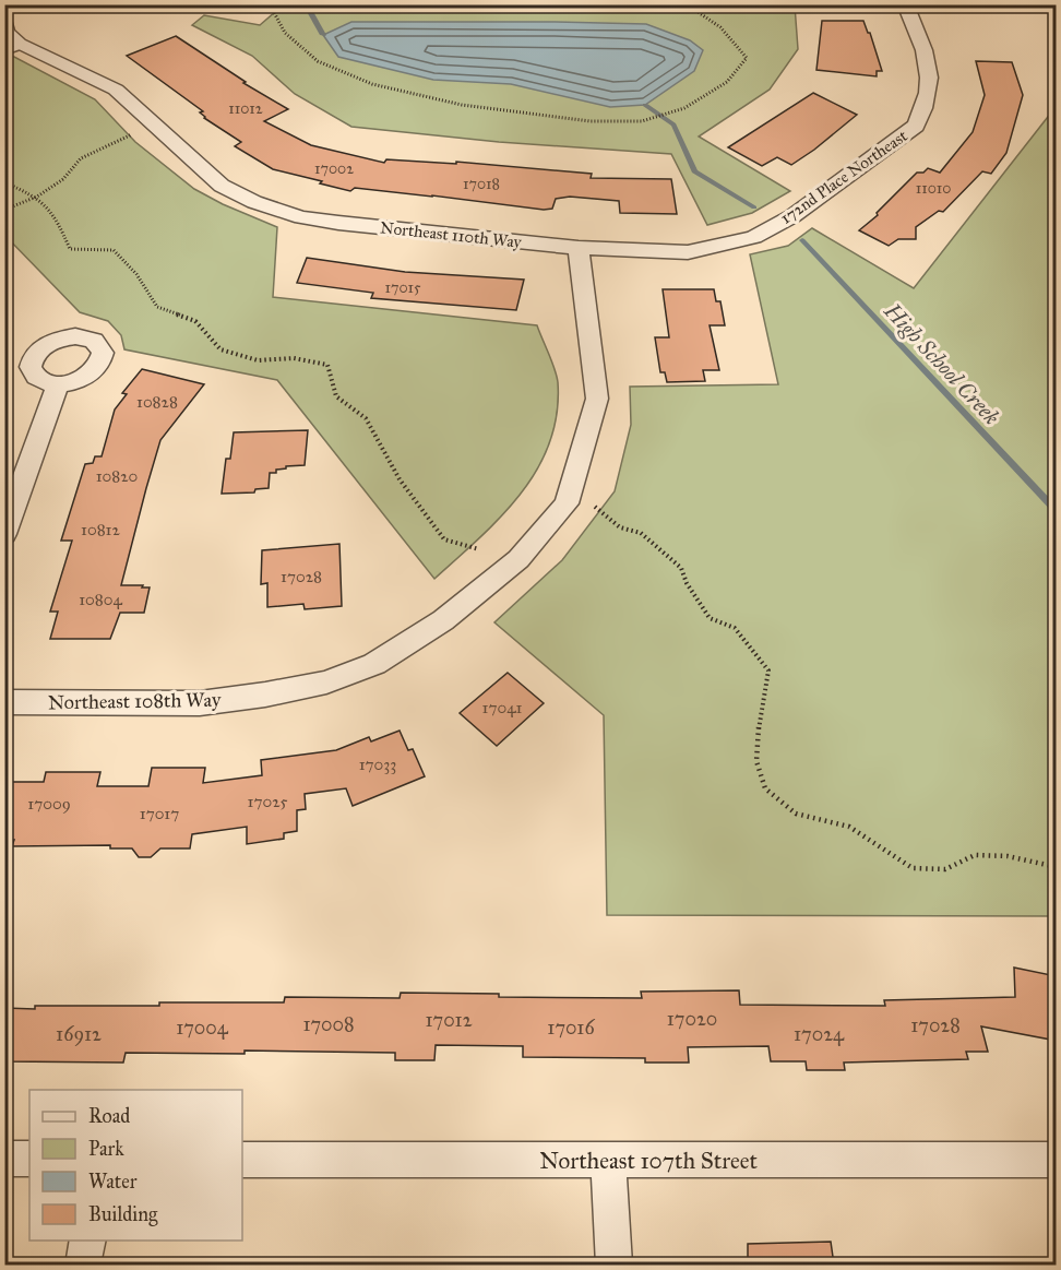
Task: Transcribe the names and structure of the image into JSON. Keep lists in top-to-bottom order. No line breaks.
{"streets":{"street":["172nd Place Northeast","Northeast 110th Way","Northeast 108th Way","Northeast 107th Street"]},"crossings":[["172nd Place Northeast","Northeast 110th Way"],["Northeast 110th Way","Northeast 108th Way"]],"water":["High School Creek"],"house_numbers":["11012","17002","17018","11010","17015","10828","10820","10812","17028","10804","17041","17033","17025","17009","17017","17020","17012","17008","17028","17004","17016","16912","17024"],"legend":["Road","Park","Water","Building"]}
